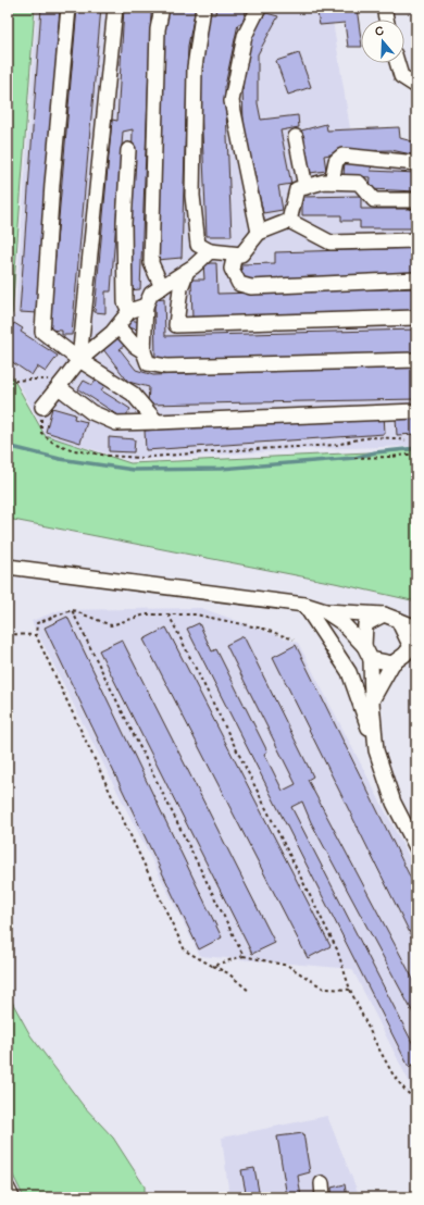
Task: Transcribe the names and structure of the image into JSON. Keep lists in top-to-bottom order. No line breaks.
{"north":"top"}
